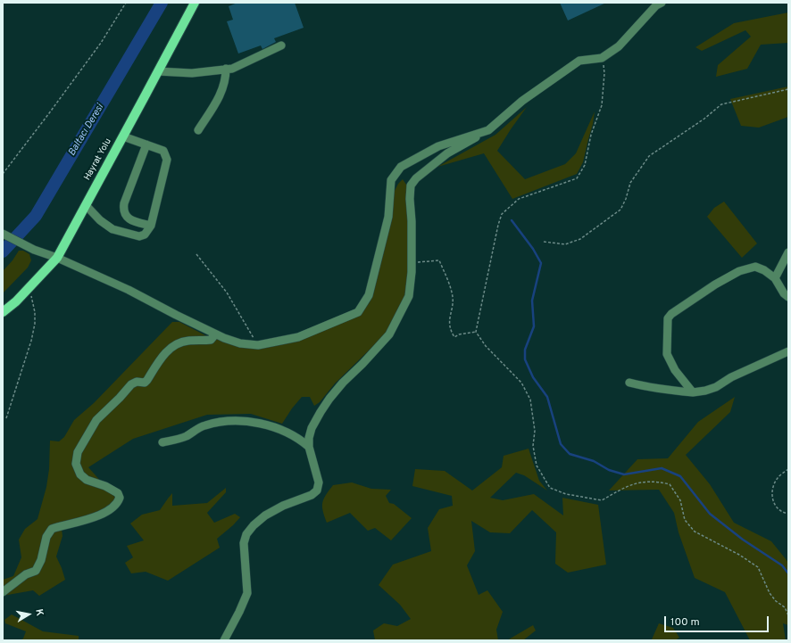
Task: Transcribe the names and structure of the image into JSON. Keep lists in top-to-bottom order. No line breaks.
{"streets":{"main road":["Hayrat Yolu"]},"water":["Baltacı Deresi"],"scale_bar":"100 m","north":"right"}
